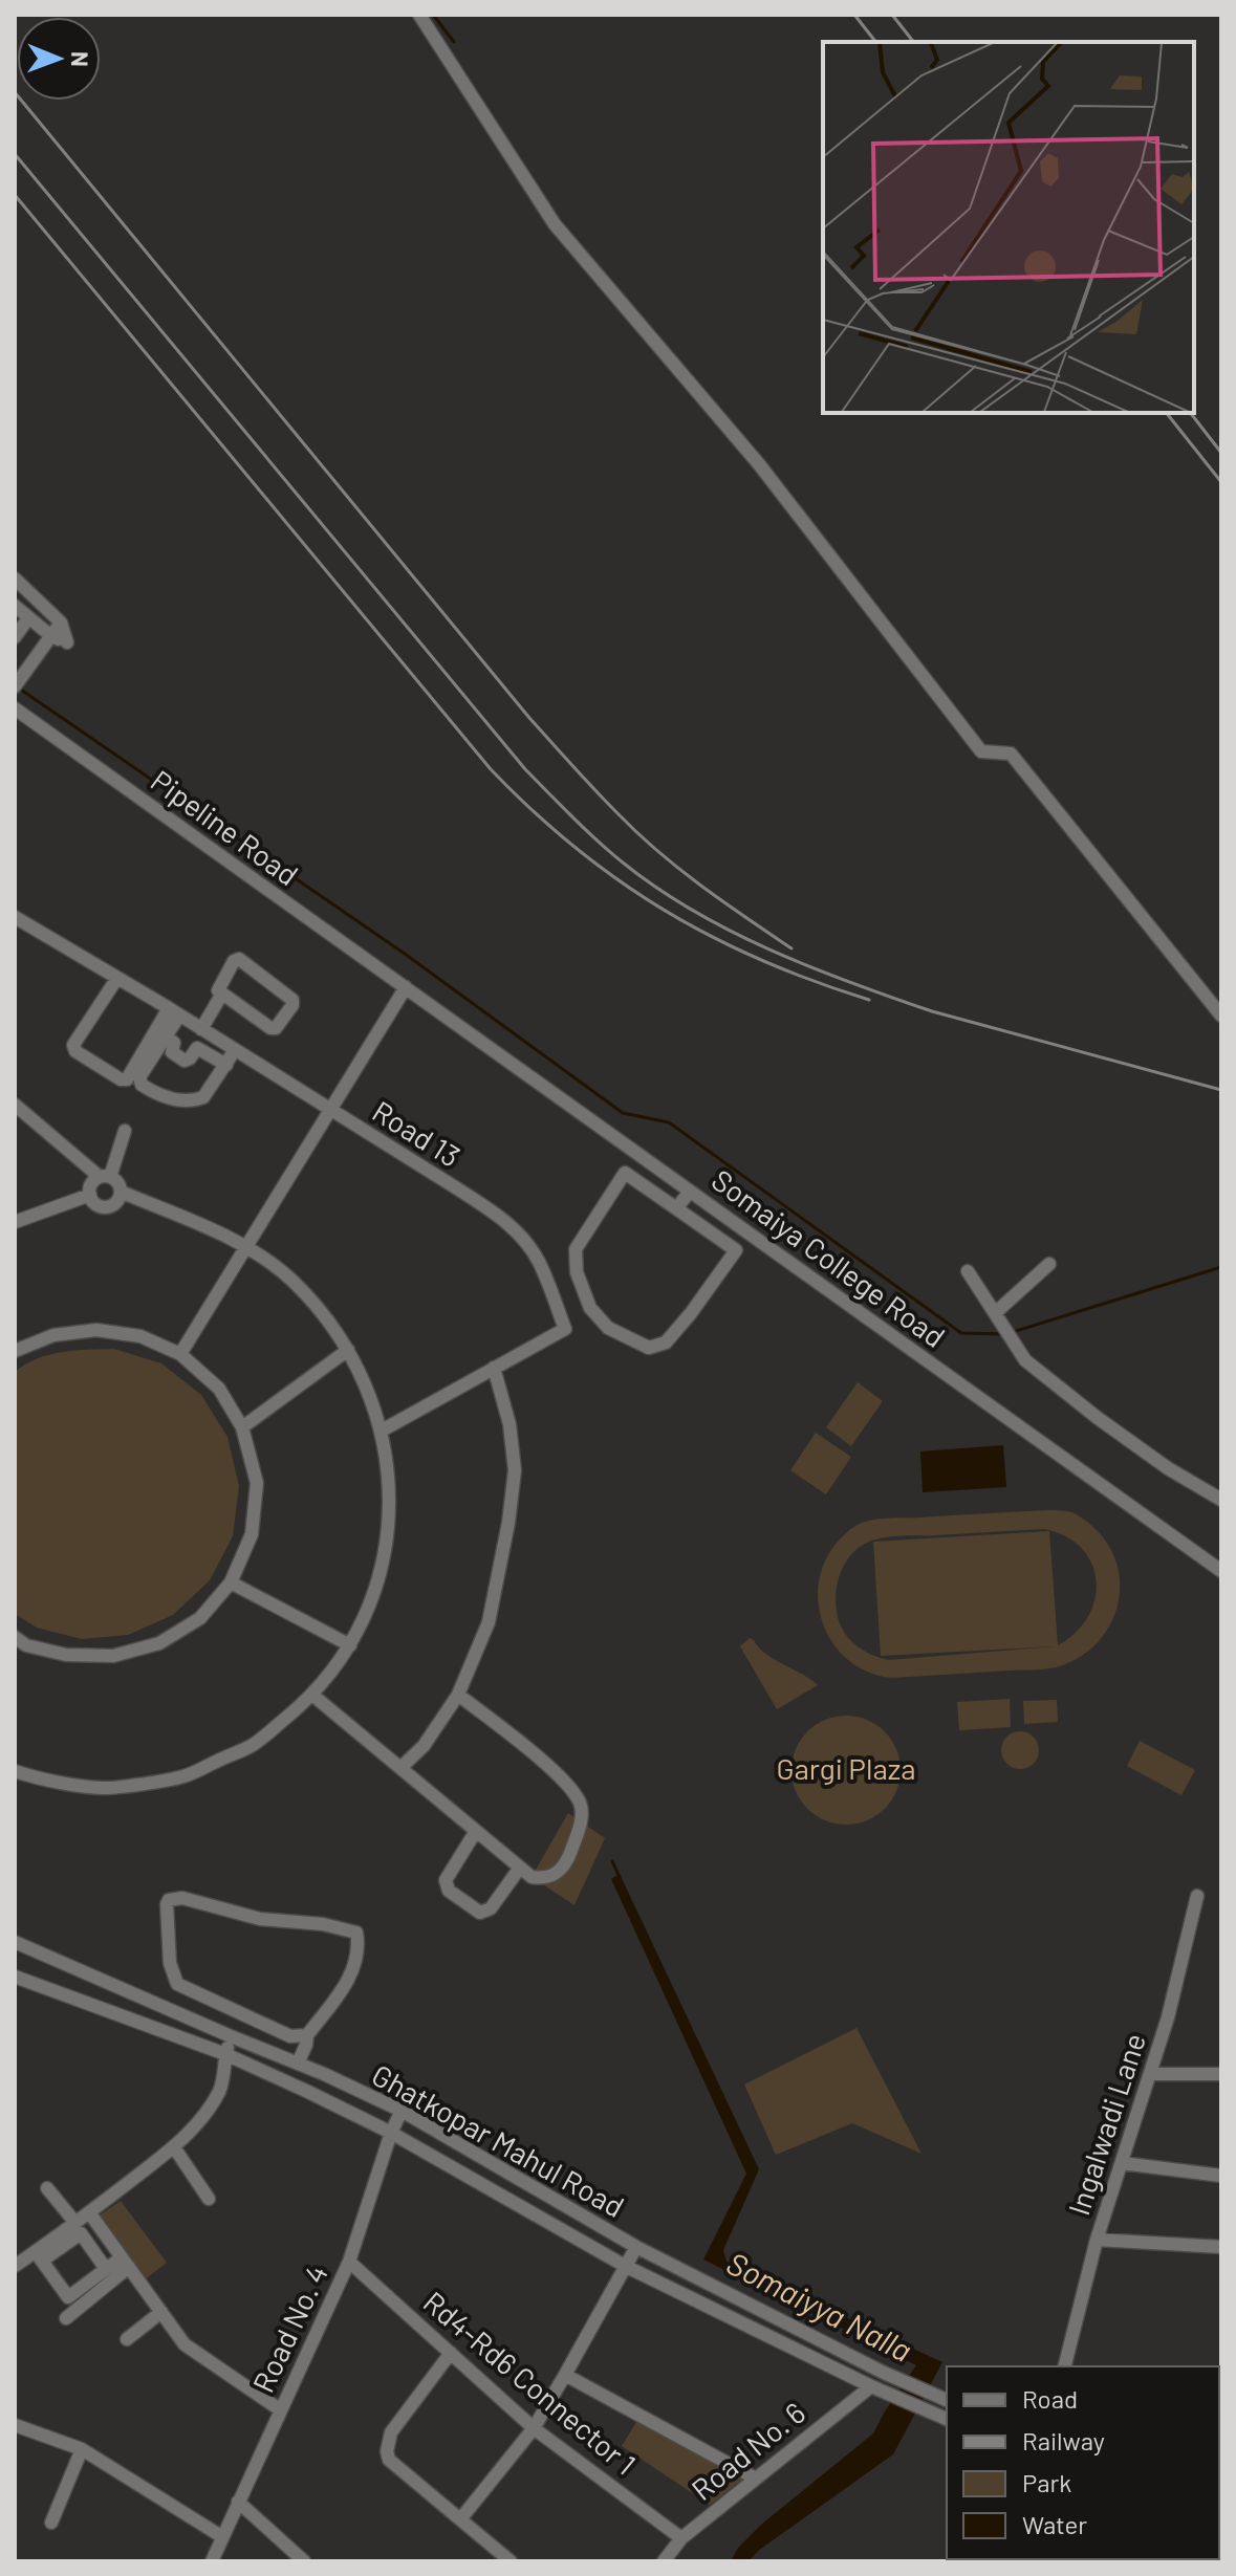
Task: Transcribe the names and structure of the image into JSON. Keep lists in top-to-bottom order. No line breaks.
{"streets":{"street":["Pipeline Road","Road 13","Somaiya College Road","Ingalwadi Lane","Ghatkopar Mahul Road","Road No. 4","Rd4-Rd6 Connector 1","Road No. 6"]},"crossings":[["Pipeline Road","Somaiya College Road"],["Ghatkopar Mahul Road","Road No. 4"],["Ghatkopar Mahul Road","Road No. 6"],["Road No. 4","Rd4-Rd6 Connector 1"],["Rd4-Rd6 Connector 1","Road No. 6"]],"water":["Somaiyya Nalla"],"parks":["Gargi Plaza"],"legend":["Road","Railway","Park","Water"],"north":"right"}
